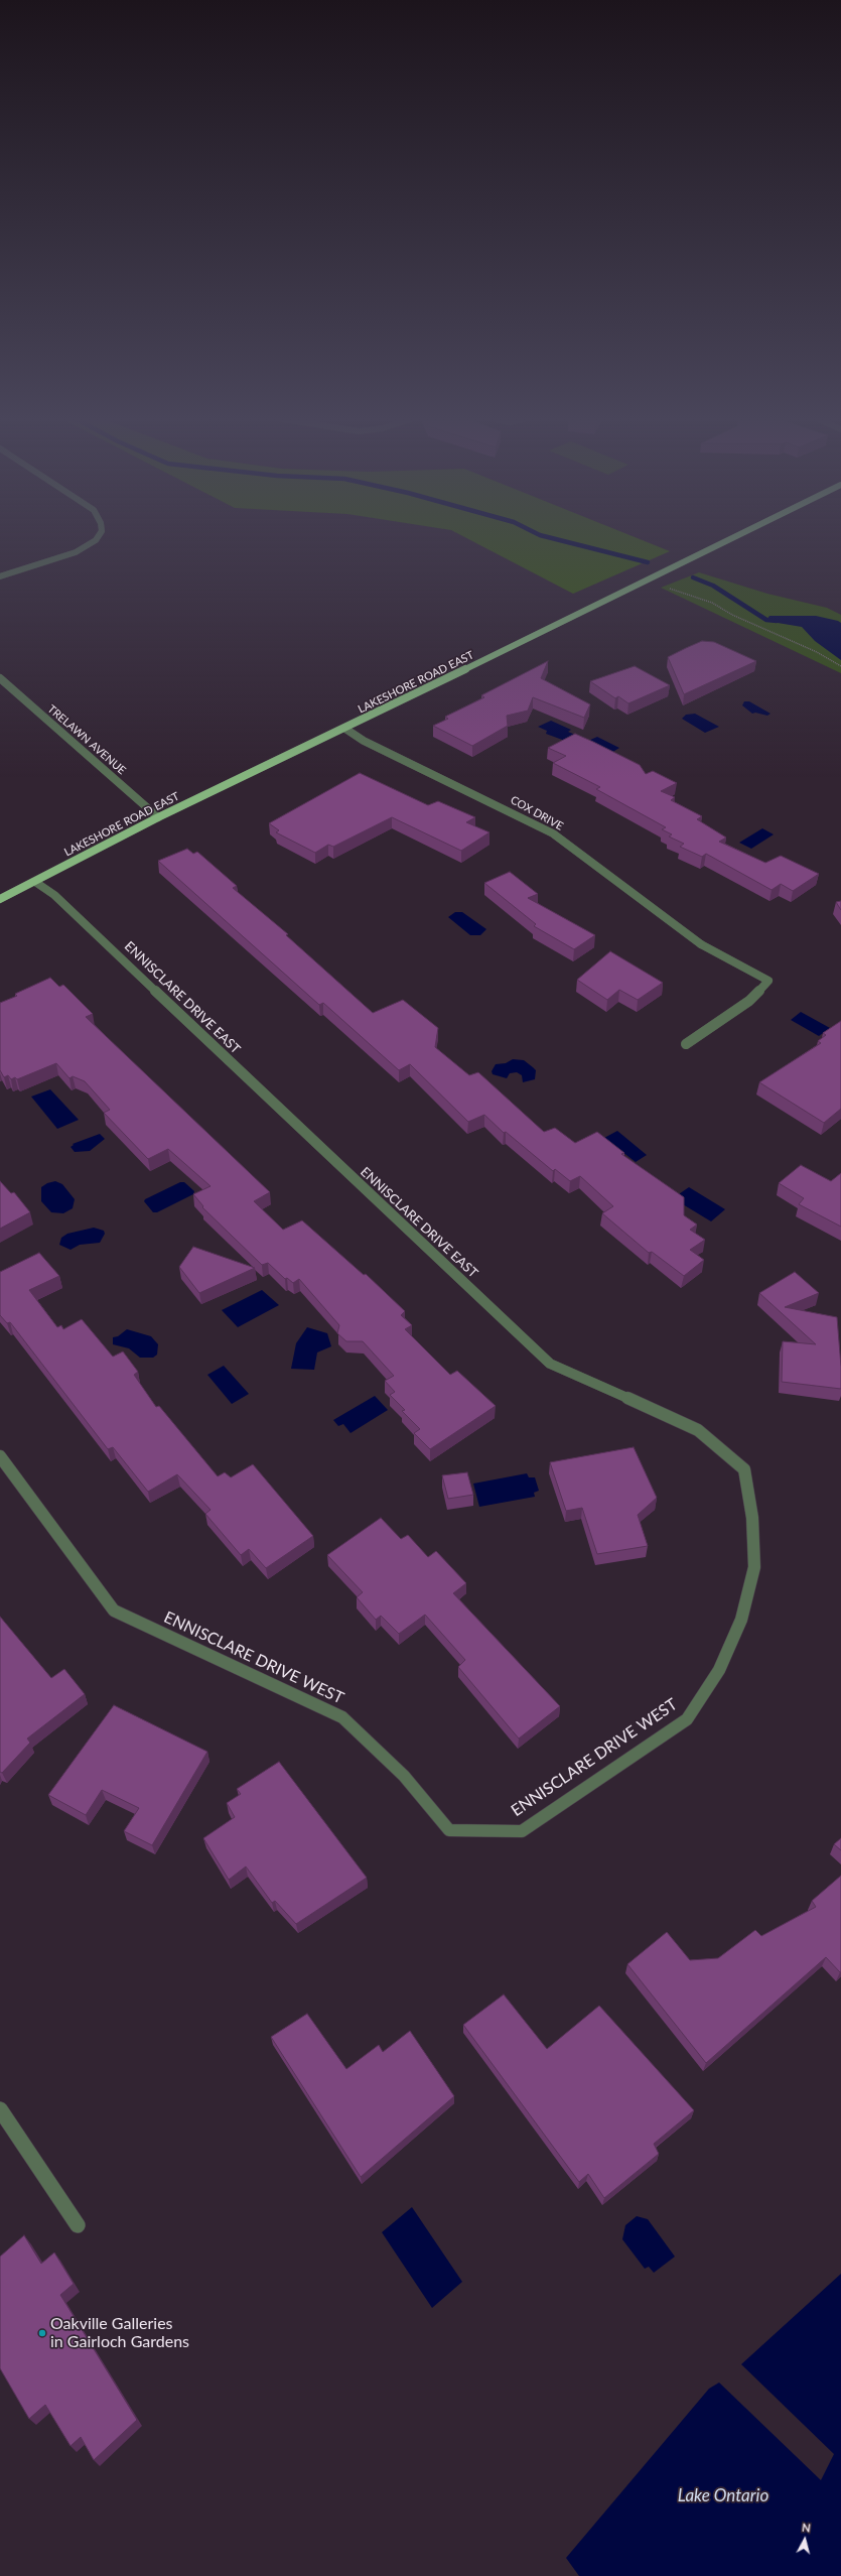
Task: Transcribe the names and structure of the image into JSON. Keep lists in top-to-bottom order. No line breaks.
{"streets":{"main road":["LAKESHORE ROAD EAST"],"street":["TRELAWN AVENUE","COX DRIVE","ENNISCLARE DRIVE EAST","ENNISCLARE DRIVE WEST"]},"crossings":[["LAKESHORE ROAD EAST","TRELAWN AVENUE"],["LAKESHORE ROAD EAST","COX DRIVE"],["LAKESHORE ROAD EAST","ENNISCLARE DRIVE EAST"],["ENNISCLARE DRIVE EAST","ENNISCLARE DRIVE WEST"]],"water":["Lake Ontario"],"places":["Oakville Galleries in Gairloch Gardens"],"north":"top"}
